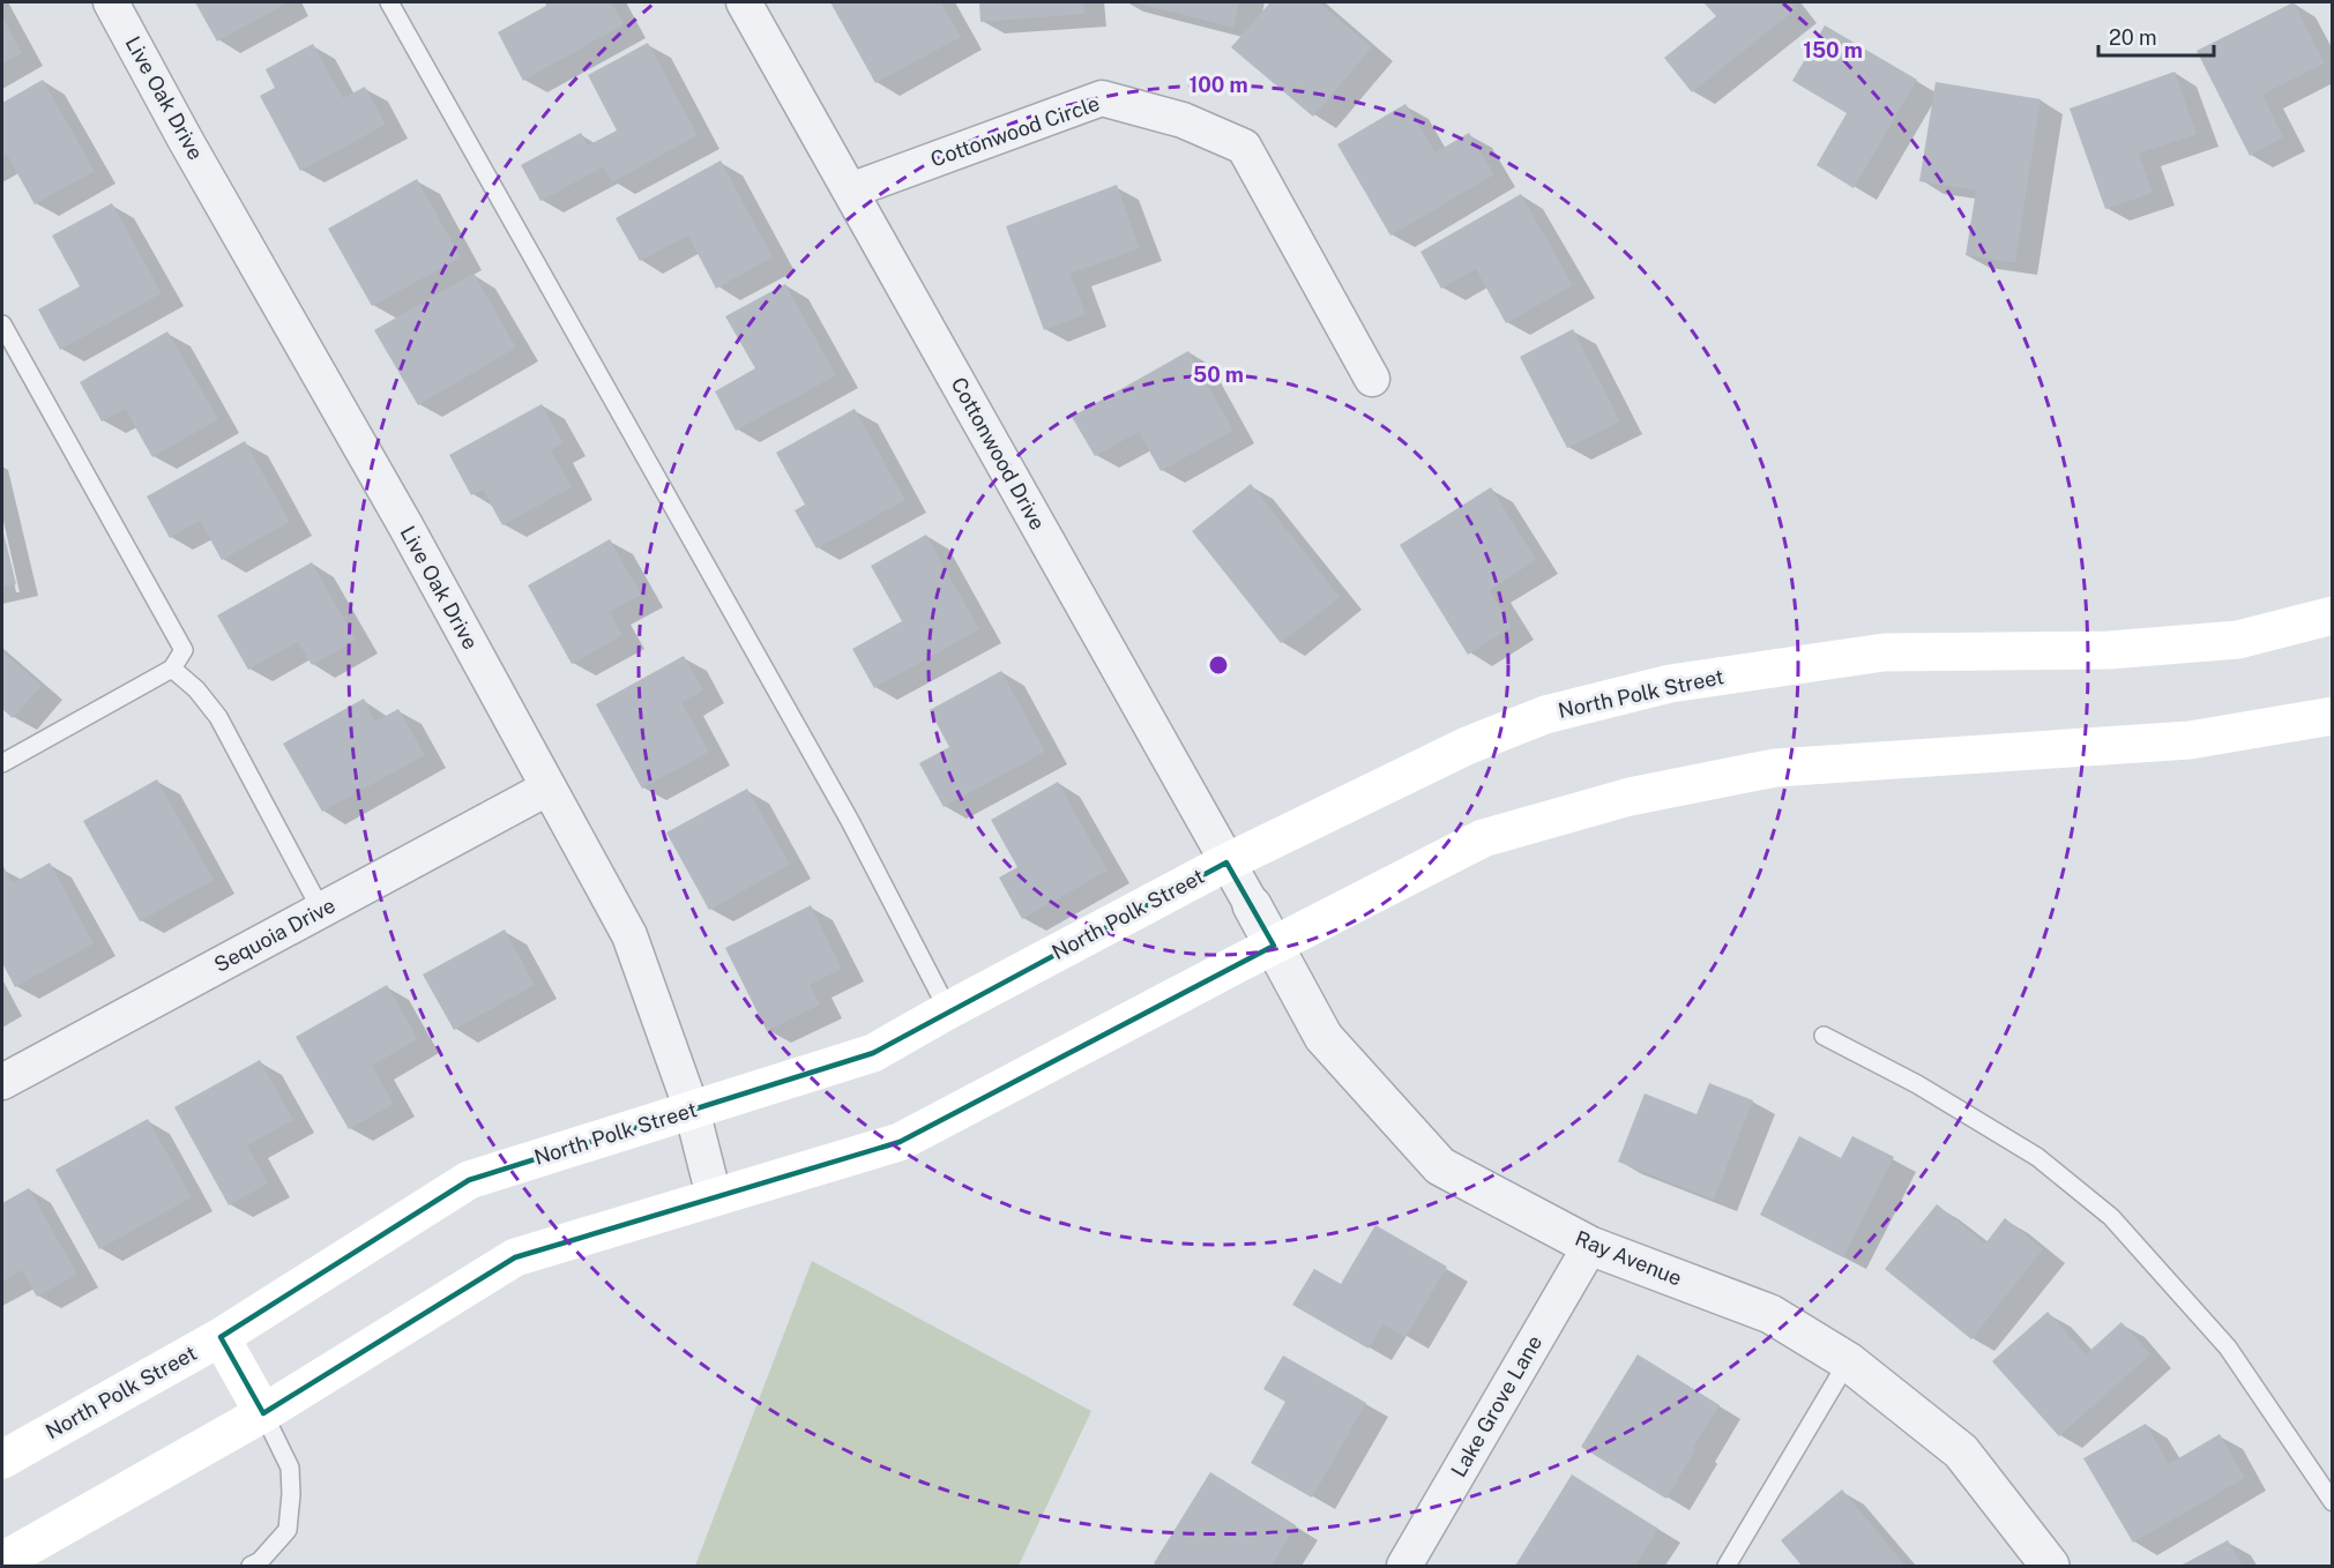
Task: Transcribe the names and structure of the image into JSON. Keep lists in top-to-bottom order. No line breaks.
{"streets":{"main road":["North Polk Street"],"street":["Live Oak Drive","Cottonwood Circle","Cottonwood Drive","Sequoia Drive","Ray Avenue","Lake Grove Lane"]},"crossings":[["Live Oak Drive","North Polk Street"],["Live Oak Drive","Sequoia Drive"],["Cottonwood Circle","Cottonwood Drive"],["Cottonwood Drive","North Polk Street"],["Cottonwood Drive","Ray Avenue"],["Ray Avenue","Lake Grove Lane"]],"scale_bar":"20 m","rings":["150 m","100 m","50 m"]}
